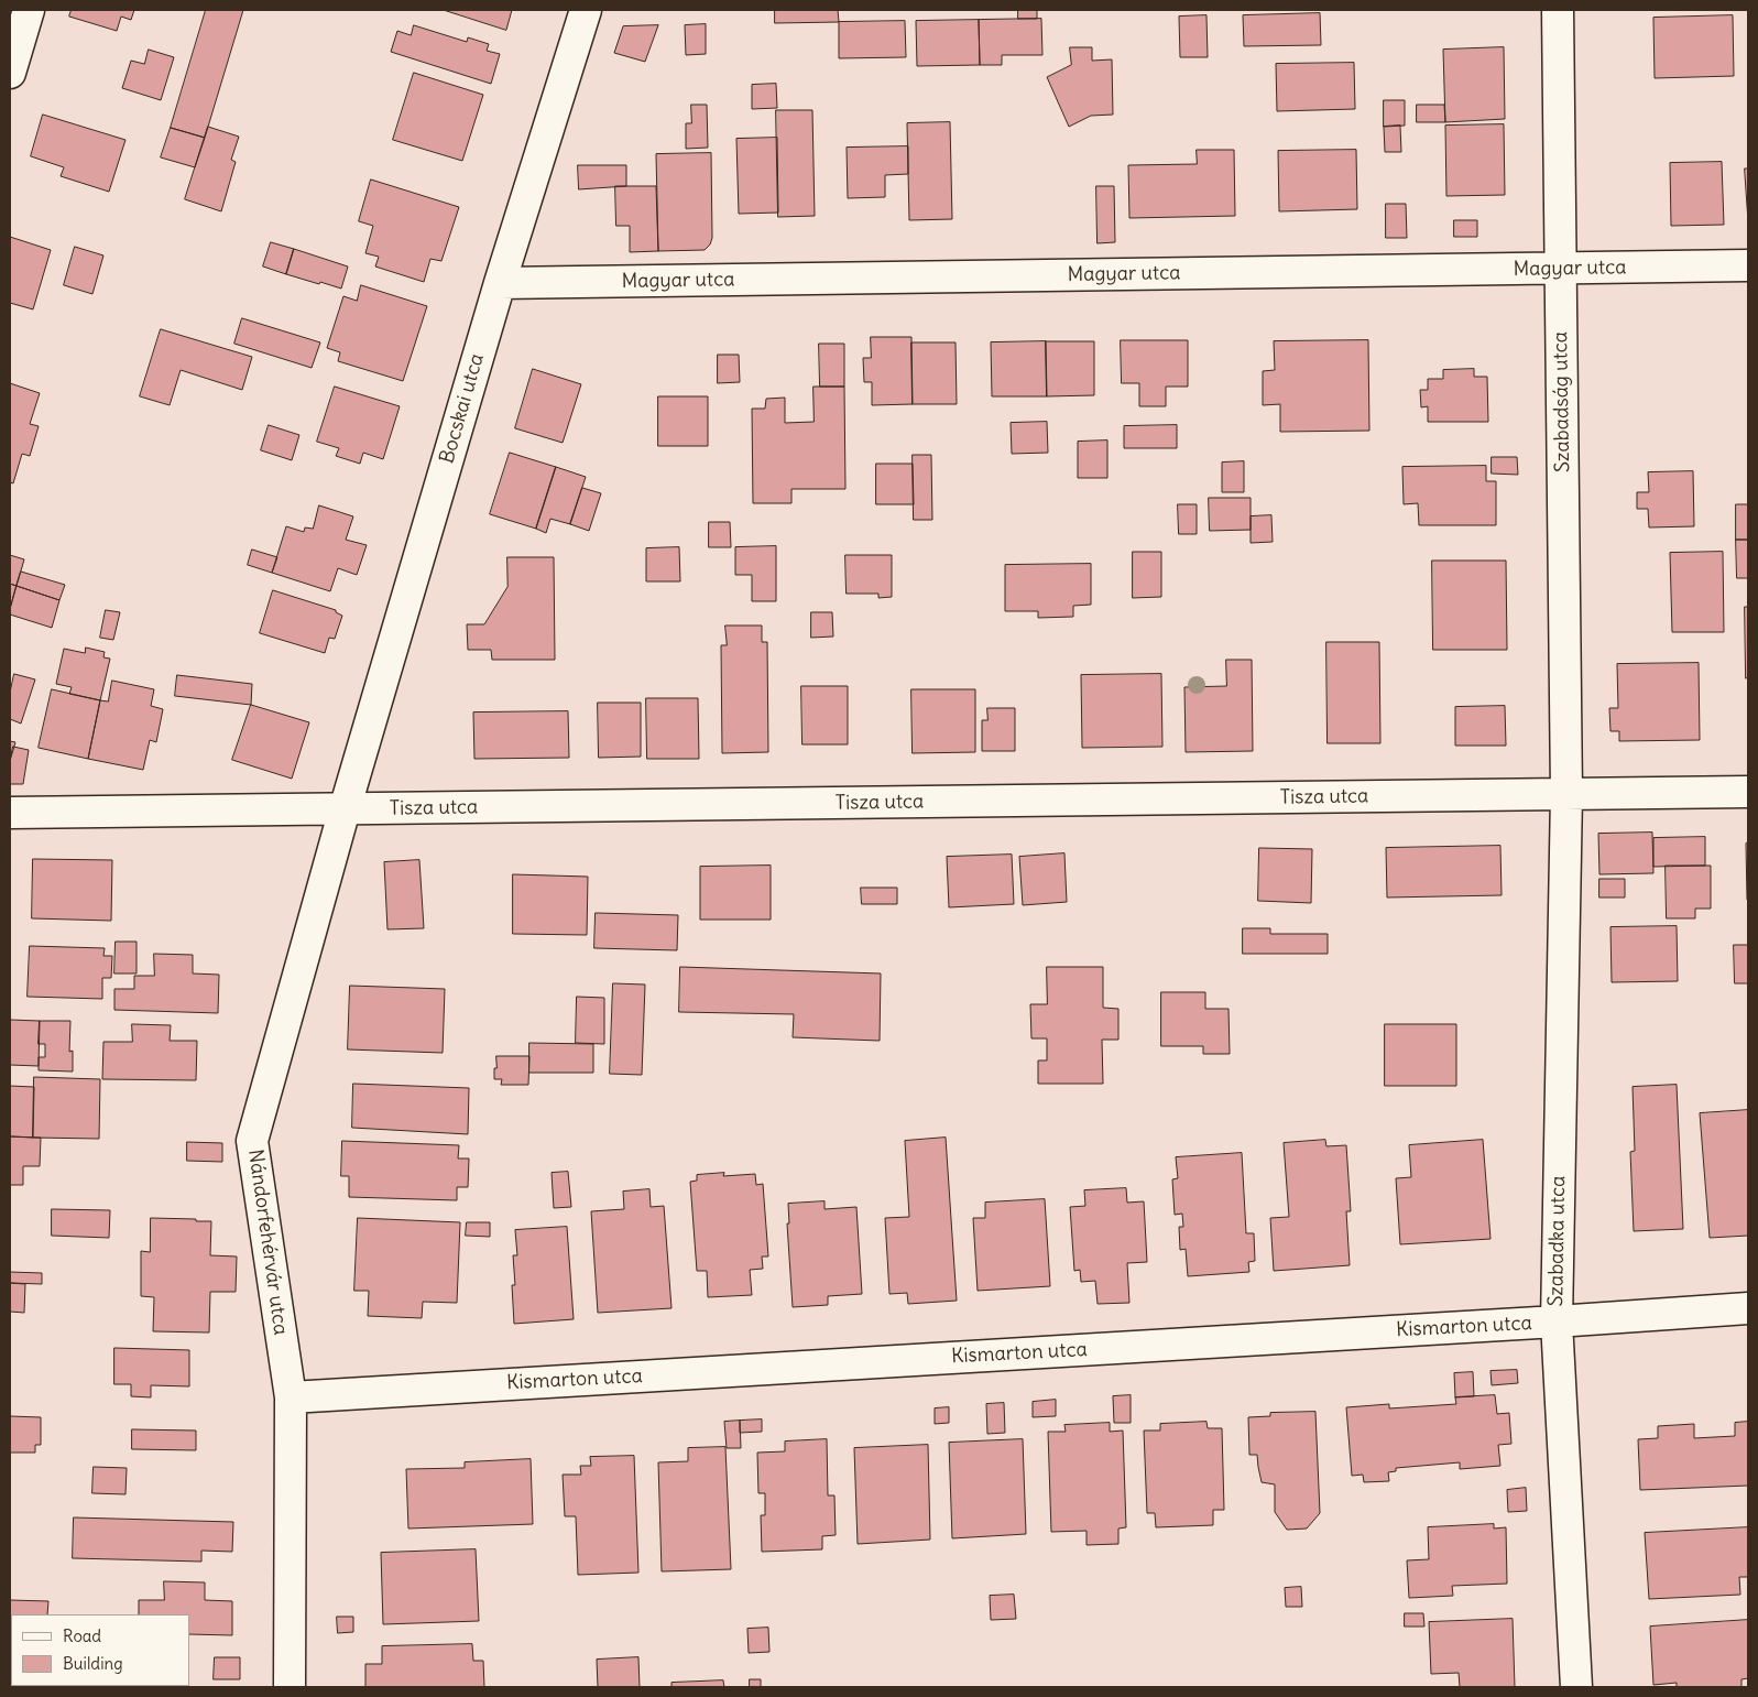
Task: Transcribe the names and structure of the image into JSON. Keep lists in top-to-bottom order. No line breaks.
{"streets":{"street":["Magyar utca","Szabadság utca","Bocskai utca","Tisza utca","Szabadka utca","Nándorfehérvár utca","Kismarton utca"]},"crossings":[["Magyar utca","Szabadság utca"],["Magyar utca","Bocskai utca"],["Szabadság utca","Tisza utca"],["Szabadság utca","Szabadka utca"],["Bocskai utca","Tisza utca"],["Bocskai utca","Nándorfehérvár utca"],["Tisza utca","Szabadka utca"],["Tisza utca","Nándorfehérvár utca"],["Szabadka utca","Kismarton utca"],["Nándorfehérvár utca","Kismarton utca"]],"legend":["Road","Building"]}
